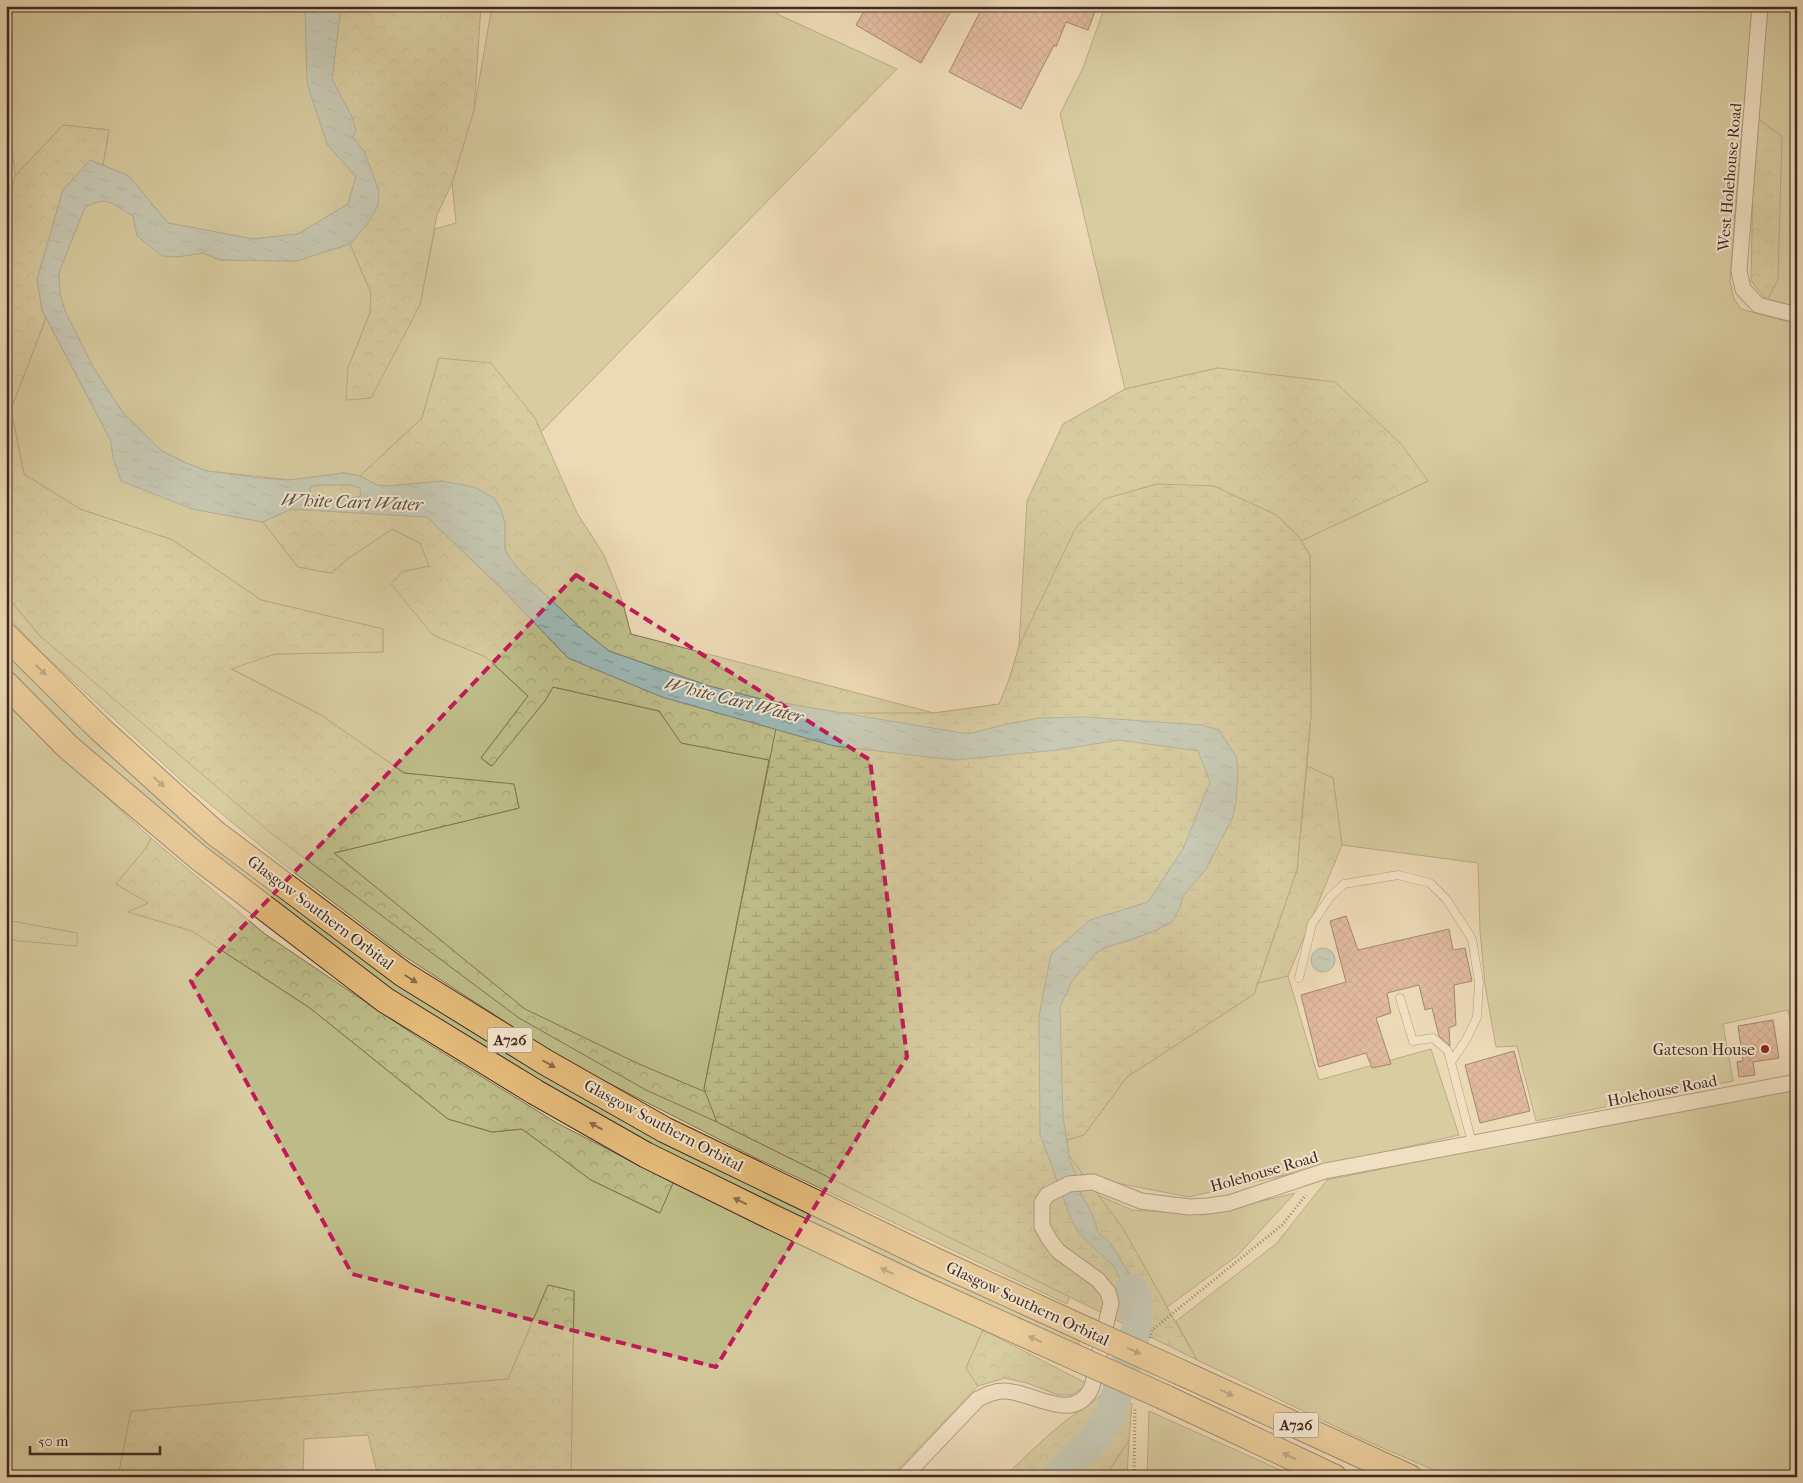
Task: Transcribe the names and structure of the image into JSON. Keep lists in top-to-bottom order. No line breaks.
{"streets":{"highway":["Glasgow Southern Orbital","A726"],"street":["West Holehouse Road","Holehouse Road"]},"water":["White Cart Water"],"places":["Gateson House"],"scale_bar":"50 m"}
